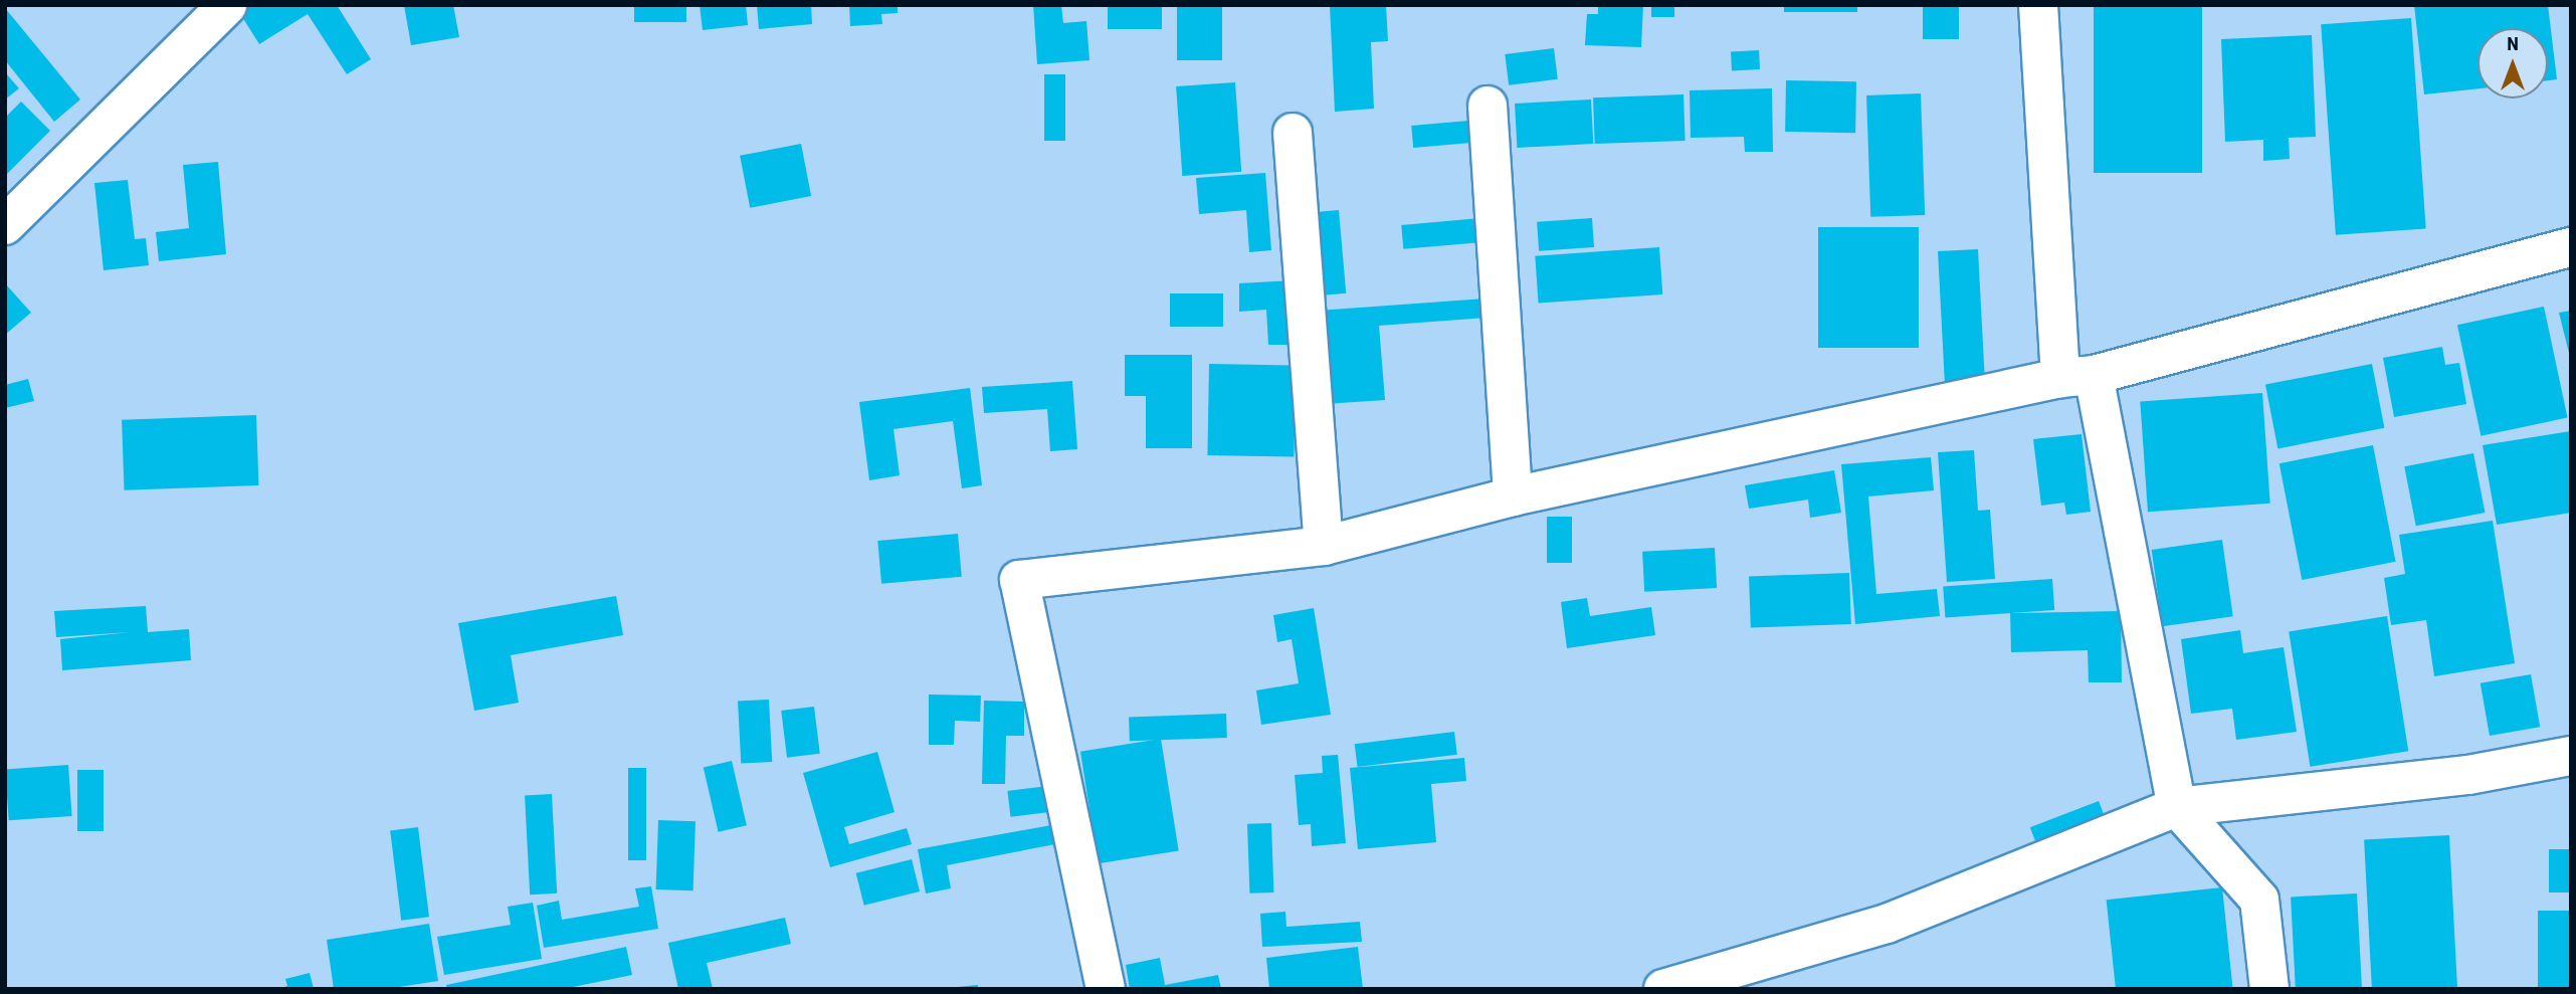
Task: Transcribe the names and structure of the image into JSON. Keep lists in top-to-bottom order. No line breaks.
{"north":"top"}
